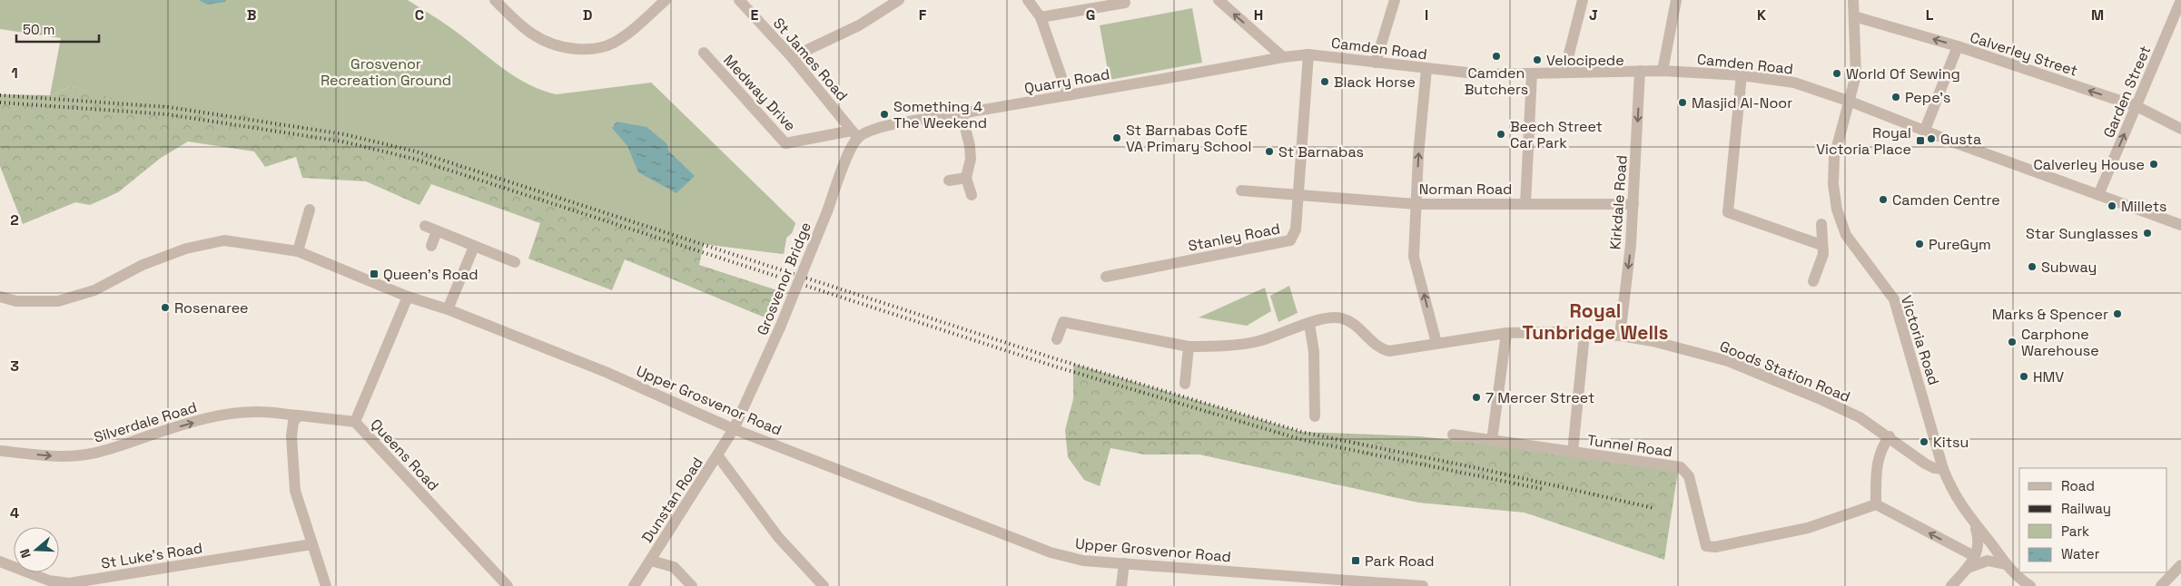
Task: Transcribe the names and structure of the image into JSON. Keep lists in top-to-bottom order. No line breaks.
{"streets":{"street":["Camden Road","Calverley Street","St James Road","Quarry Road","Garden Street","Medway Drive","Norman Road","Kirkdale Road","Stanley Road","Grosvenor Bridge","Victoria Road","Goods Station Road","Upper Grosvenor Road","Silverdale Road","Tunnel Road","Queens Road","Dunstan Road","St Luke's Road"]},"crossings":[["Camden Road","Quarry Road"],["Camden Road","Garden Street"],["Camden Road","Kirkdale Road"],["Camden Road","Stanley Road"],["Camden Road","Victoria Road"],["Calverley Street","Garden Street"],["Calverley Street","Victoria Road"],["St James Road","Quarry Road"],["St James Road","Medway Drive"],["St James Road","Grosvenor Bridge"],["Quarry Road","Medway Drive"],["Quarry Road","Grosvenor Bridge"],["Medway Drive","Grosvenor Bridge"],["Norman Road","Kirkdale Road"],["Norman Road","Stanley Road"],["Kirkdale Road","Goods Station Road"],["Grosvenor Bridge","Upper Grosvenor Road"],["Grosvenor Bridge","Dunstan Road"],["Victoria Road","Goods Station Road"],["Upper Grosvenor Road","Queens Road"],["Upper Grosvenor Road","Dunstan Road"],["Silverdale Road","Queens Road"]],"one_way":["Calverley Street","Garden Street","Kirkdale Road","Silverdale Road"],"districts":["Royal Tunbridge Wells"],"parks":["Grosvenor Recreation Ground"],"places":{"other":["Camden Butchers","Velocipede","World Of Sewing","Black Horse","Pepe's","Masjid Al-Noor","Something 4 The Weekend","Beech Street Car Park","St Barnabas CofE VA Primary School","Gusta","St Barnabas","Calverley House","Camden Centre","Millets","Star Sunglasses","PureGym","Subway","Rosenaree","Marks & Spencer","Carphone Warehouse","HMV","7 Mercer Street","Kitsu"],"transit":["Royal Victoria Place","Queen's Road","Park Road"]},"legend":["Road","Railway","Park","Water"],"scale_bar":"50 m","north":"left","grid":{"columns":["B","C","D","E","F","G","H","I","J","K","L","M"],"rows":["1","2","3","4"]}}
